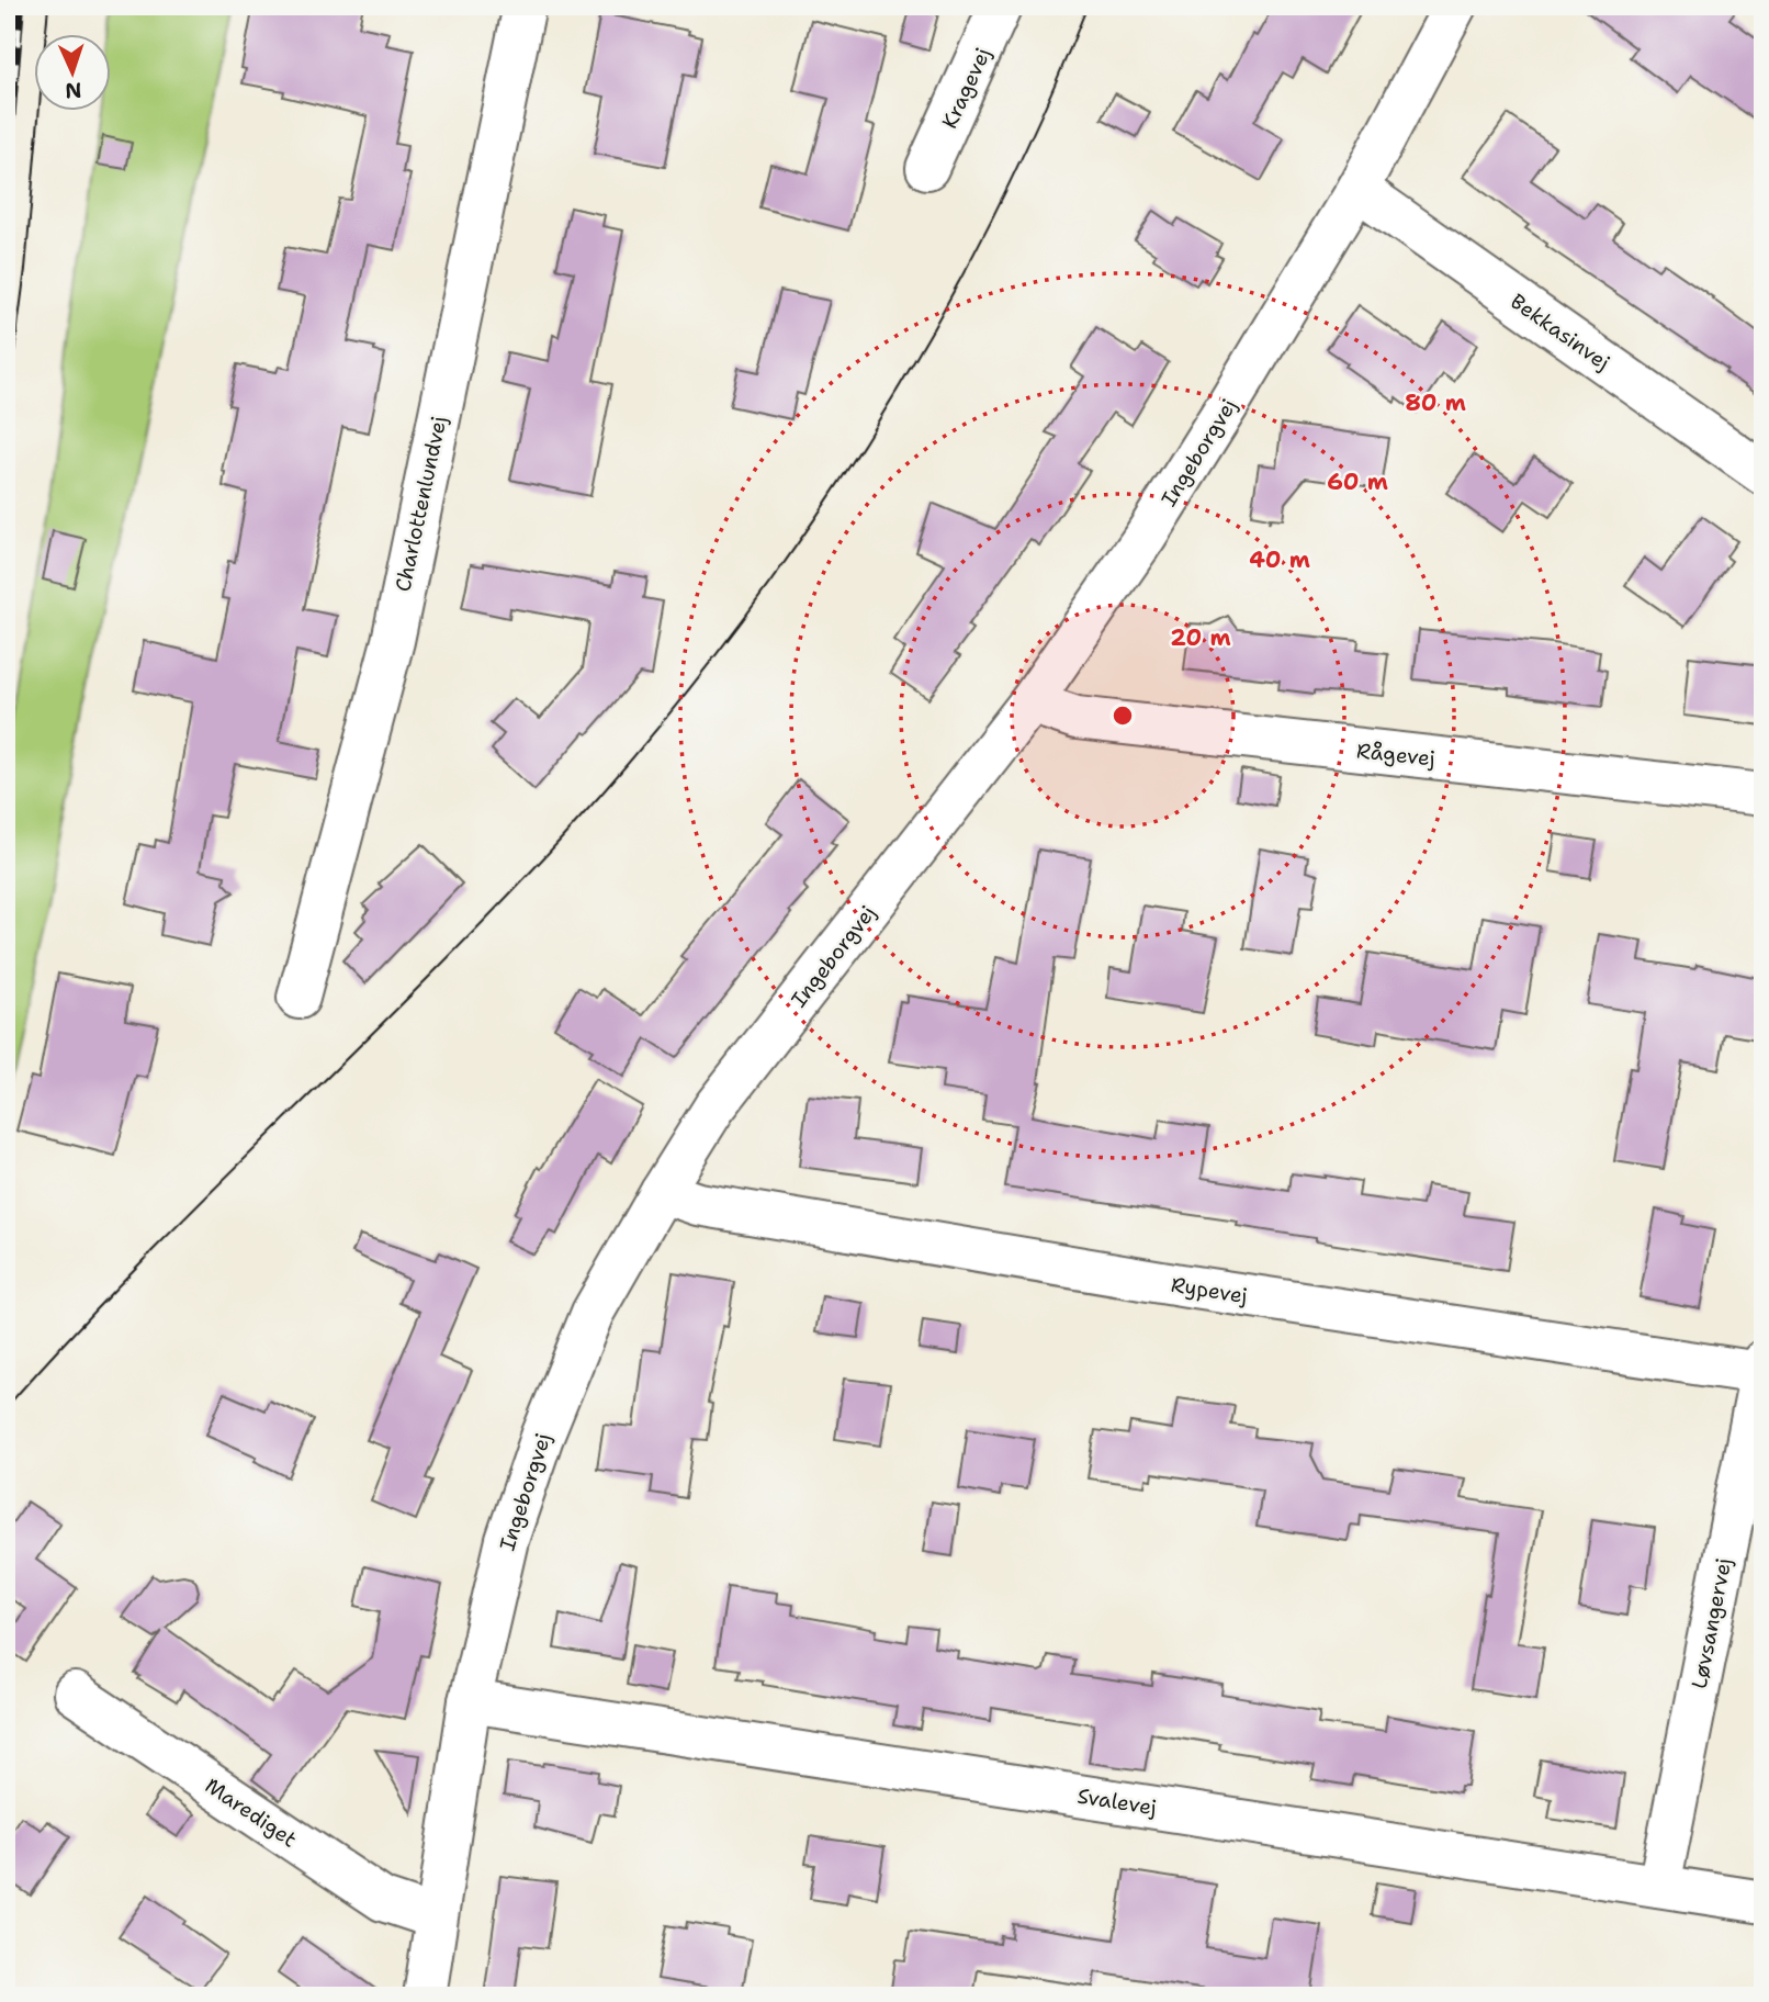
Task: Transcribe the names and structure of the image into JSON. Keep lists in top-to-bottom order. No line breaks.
{"streets":{"street":["Kragevej","Bekkasinvej","Ingeborgvej","Charlottenlundvej","Rågevej","Rypevej","Løvsangervej","Svalevej","Marediget"]},"crossings":[["Bekkasinvej","Ingeborgvej"],["Ingeborgvej","Rågevej"],["Ingeborgvej","Rypevej"],["Ingeborgvej","Svalevej"],["Ingeborgvej","Marediget"],["Rypevej","Løvsangervej"],["Løvsangervej","Svalevej"]],"north":"bottom","rings":["80 m","60 m","40 m","20 m"]}
